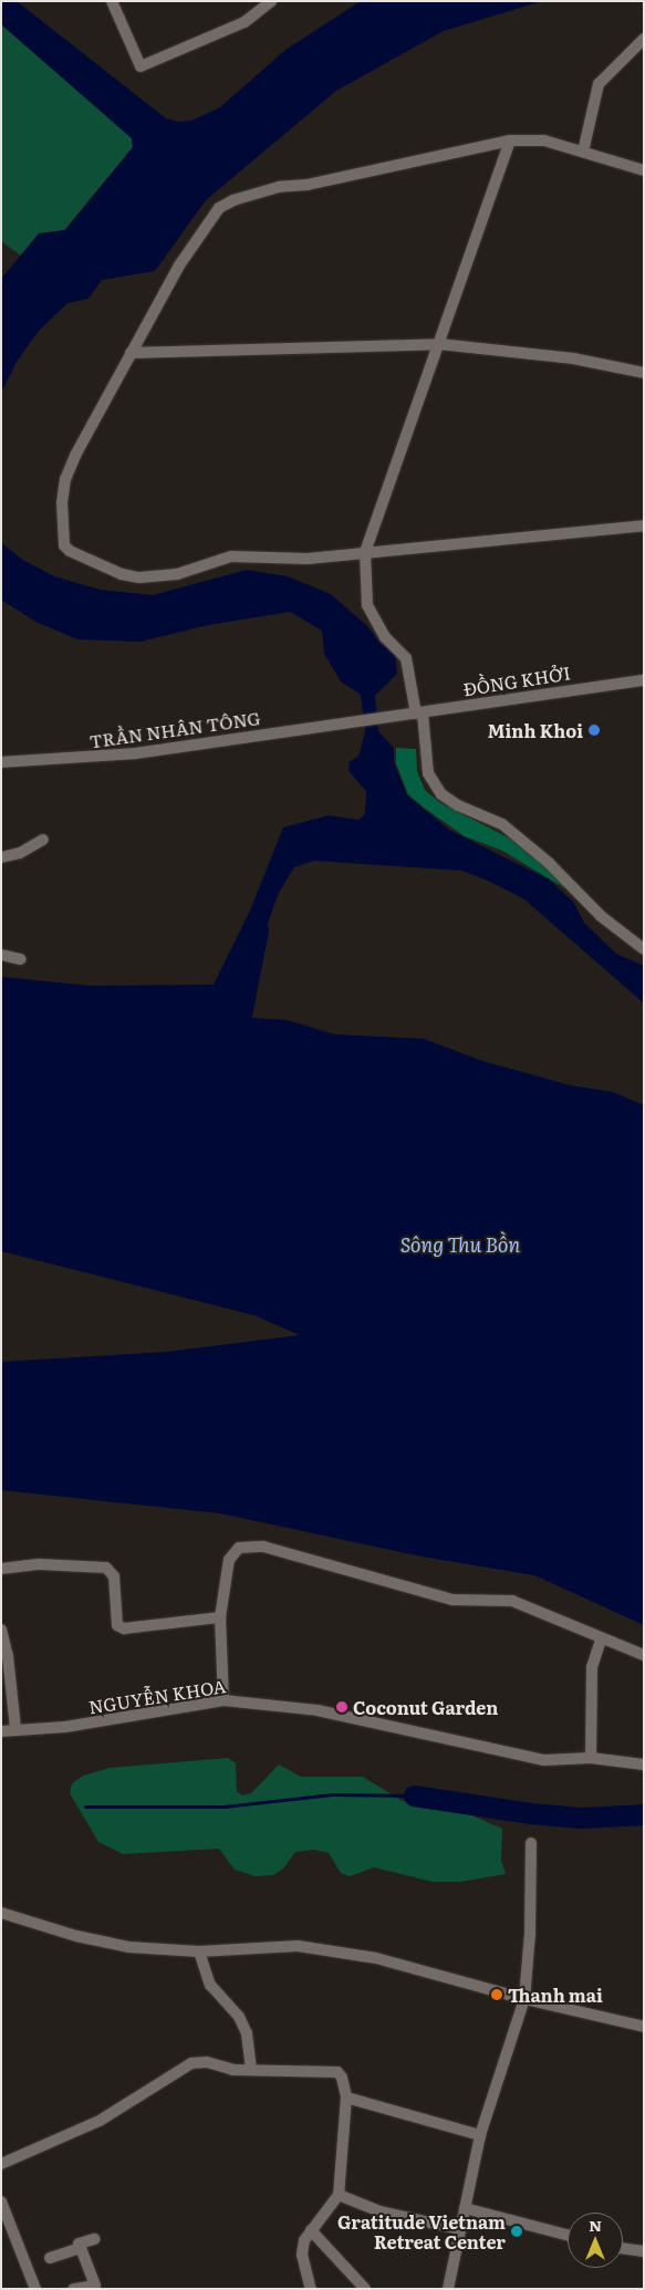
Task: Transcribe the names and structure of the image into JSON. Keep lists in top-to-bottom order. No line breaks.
{"streets":{"street":["ĐỒNG KHỞI","TRẦN NHÂN TÔNG","NGUYỄN KHOA"]},"crossings":[["ĐỒNG KHỞI","TRẦN NHÂN TÔNG"]],"water":["Sông Thu Bồn"],"places":["Minh Khoi","Coconut Garden","Thanh mai","Gratitude Vietnam Retreat Center"],"north":"top"}
